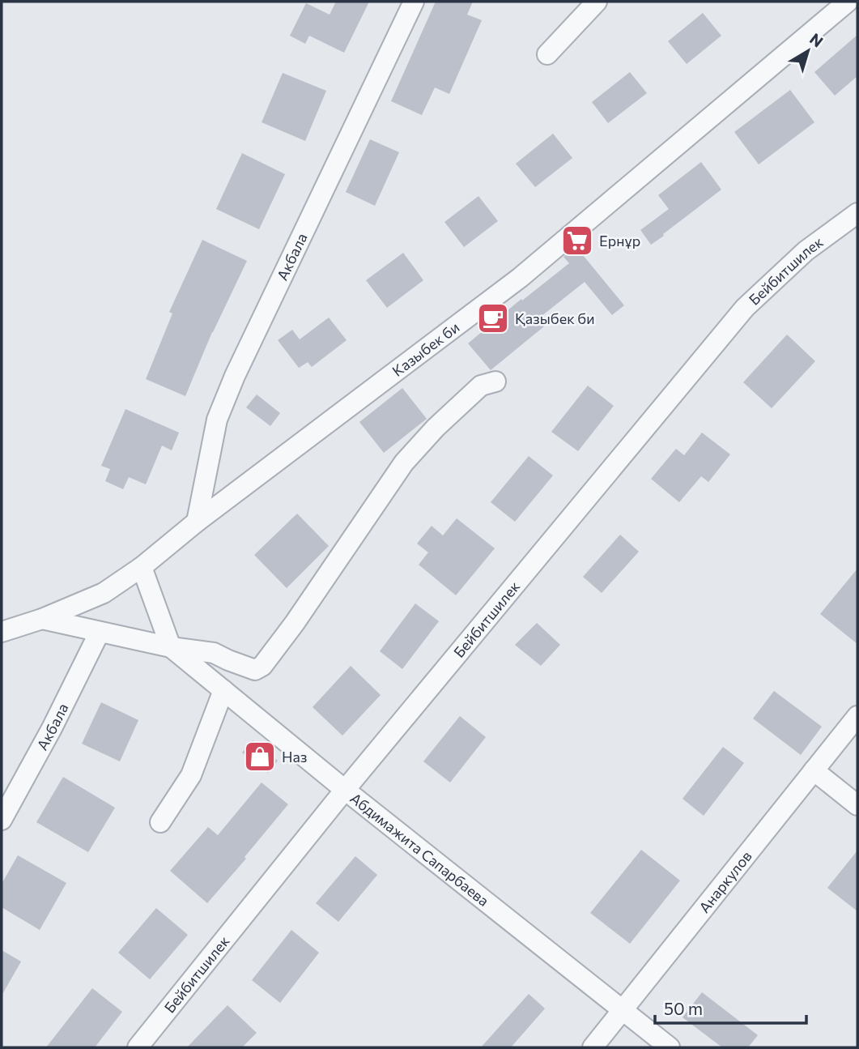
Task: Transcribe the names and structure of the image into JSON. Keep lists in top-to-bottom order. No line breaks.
{"streets":{"street":["Акбала","Бейбитшилек","Казыбек би","Абдимажита Сапарбаева","Анаркулов"]},"crossings":[["Акбала","Казыбек би"],["Бейбитшилек","Абдимажита Сапарбаева"],["Абдимажита Сапарбаева","Анаркулов"]],"places":{"supermarket":["Ернұр"],"cafe":["Қазыбек би"],"shop":["Наз"]},"scale_bar":"50 m","north":"top right"}
